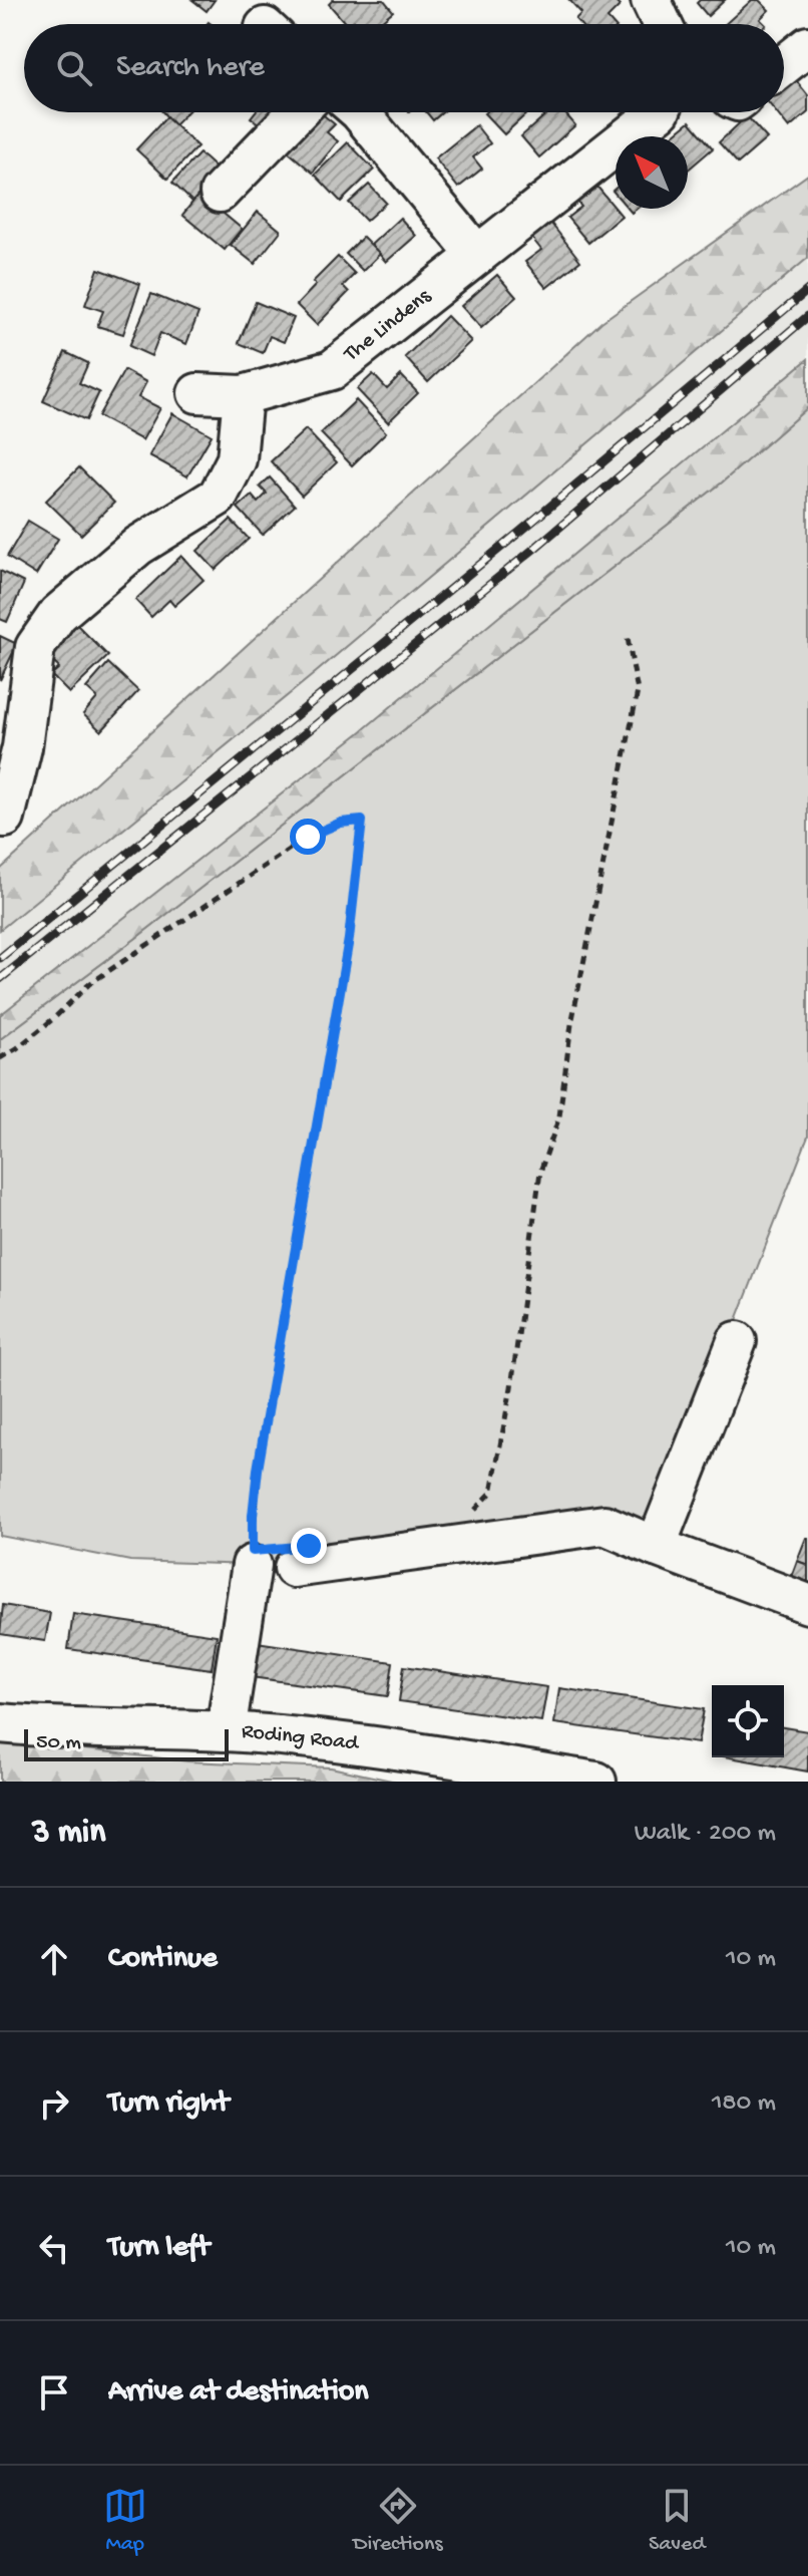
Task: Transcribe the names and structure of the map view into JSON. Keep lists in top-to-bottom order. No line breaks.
{"streets":{"street":["The Lindens","Roding Road"]},"scale_bar":"50 m","north":"top left","page":{"search":"Search here","scale":"50 m","heading":["3 min","Walk · 200 m"],"list":[["Continue","10 m"],["Turn right","180 m"],["Turn left","10 m"],"Arrive at destination"],"nav":["Map","Directions","Saved"]}}
